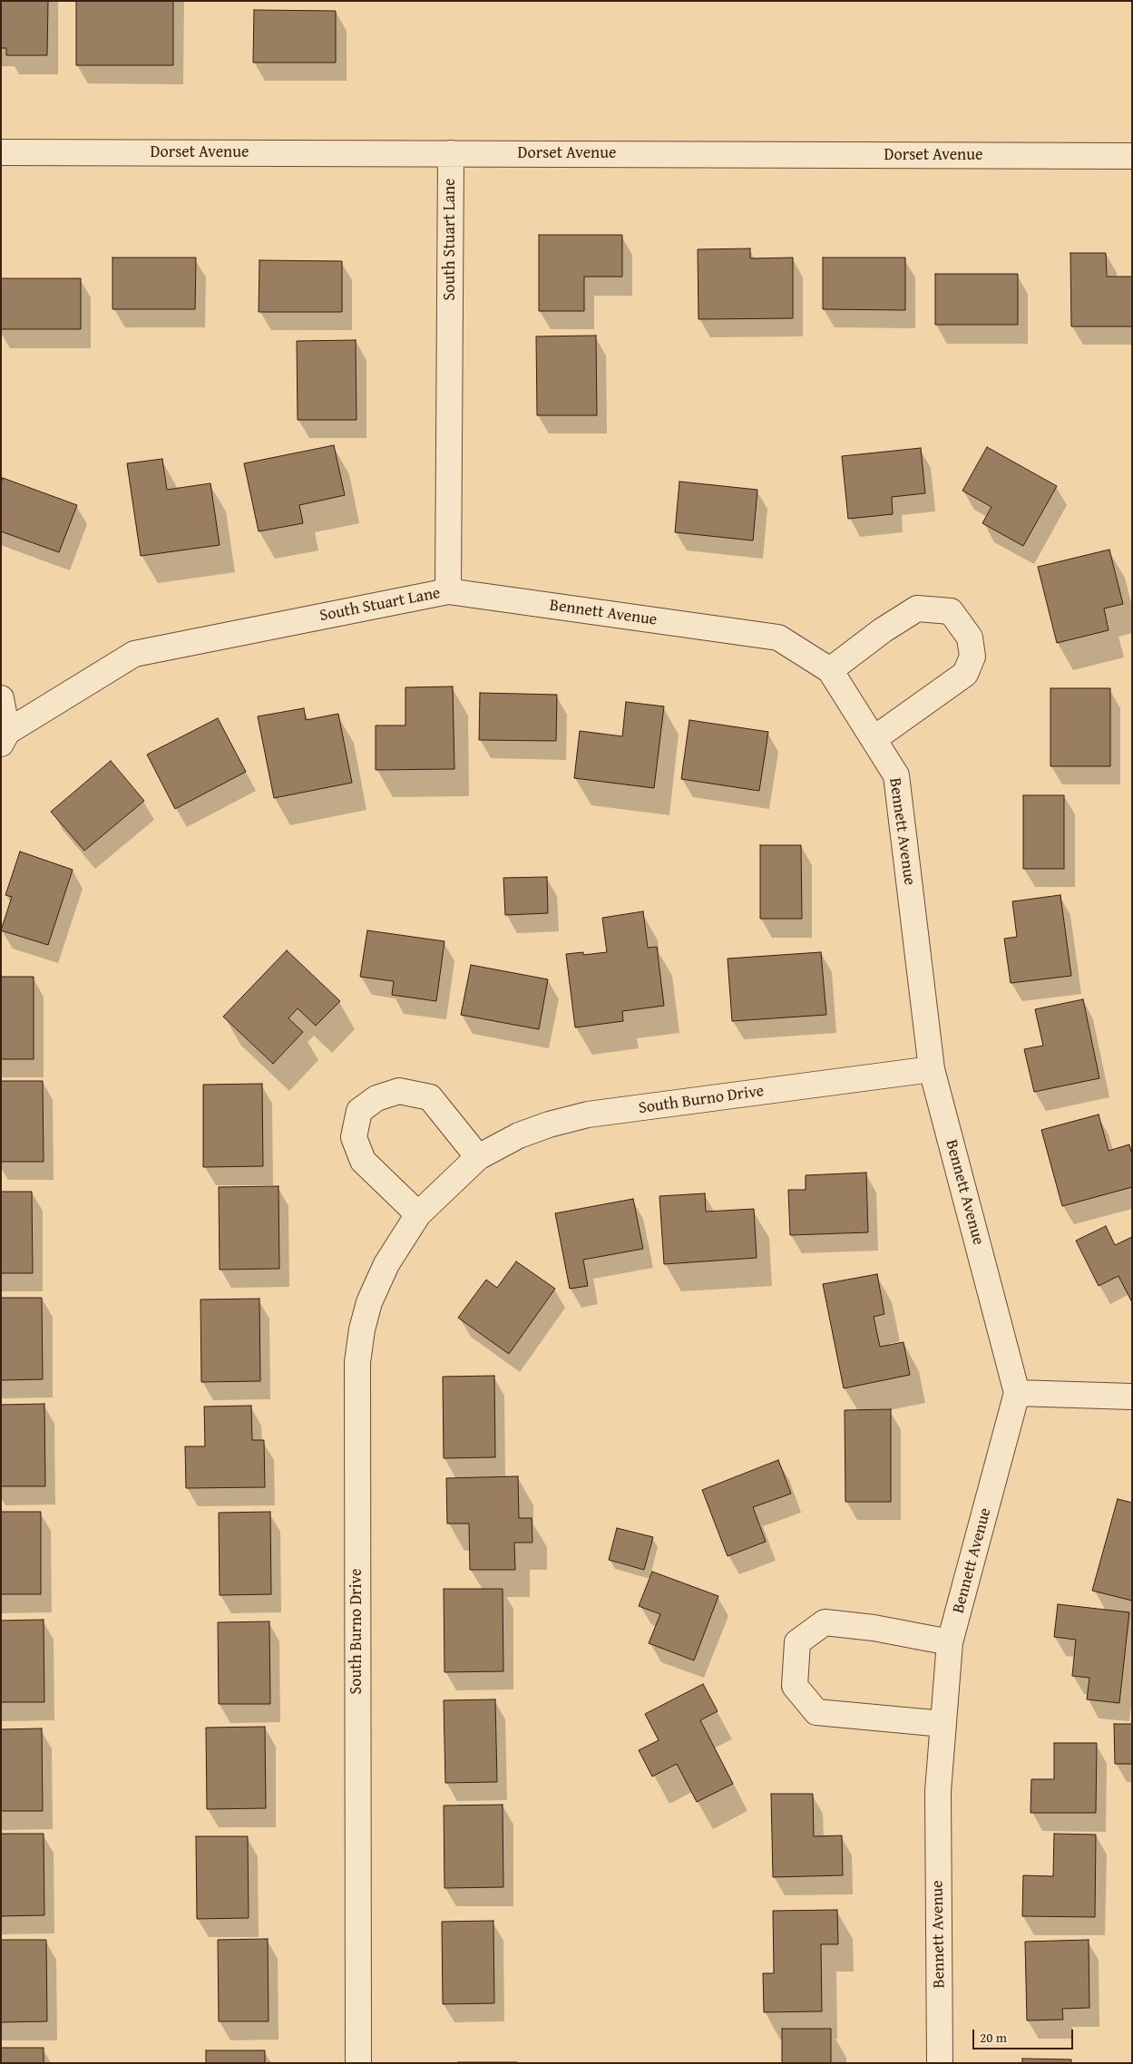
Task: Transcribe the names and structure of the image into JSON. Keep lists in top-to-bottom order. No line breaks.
{"streets":{"street":["Dorset Avenue","South Stuart Lane","Bennett Avenue","South Burno Drive"]},"crossings":[["Dorset Avenue","South Stuart Lane"],["South Stuart Lane","Bennett Avenue"],["Bennett Avenue","South Burno Drive"]],"scale_bar":"20 m"}
